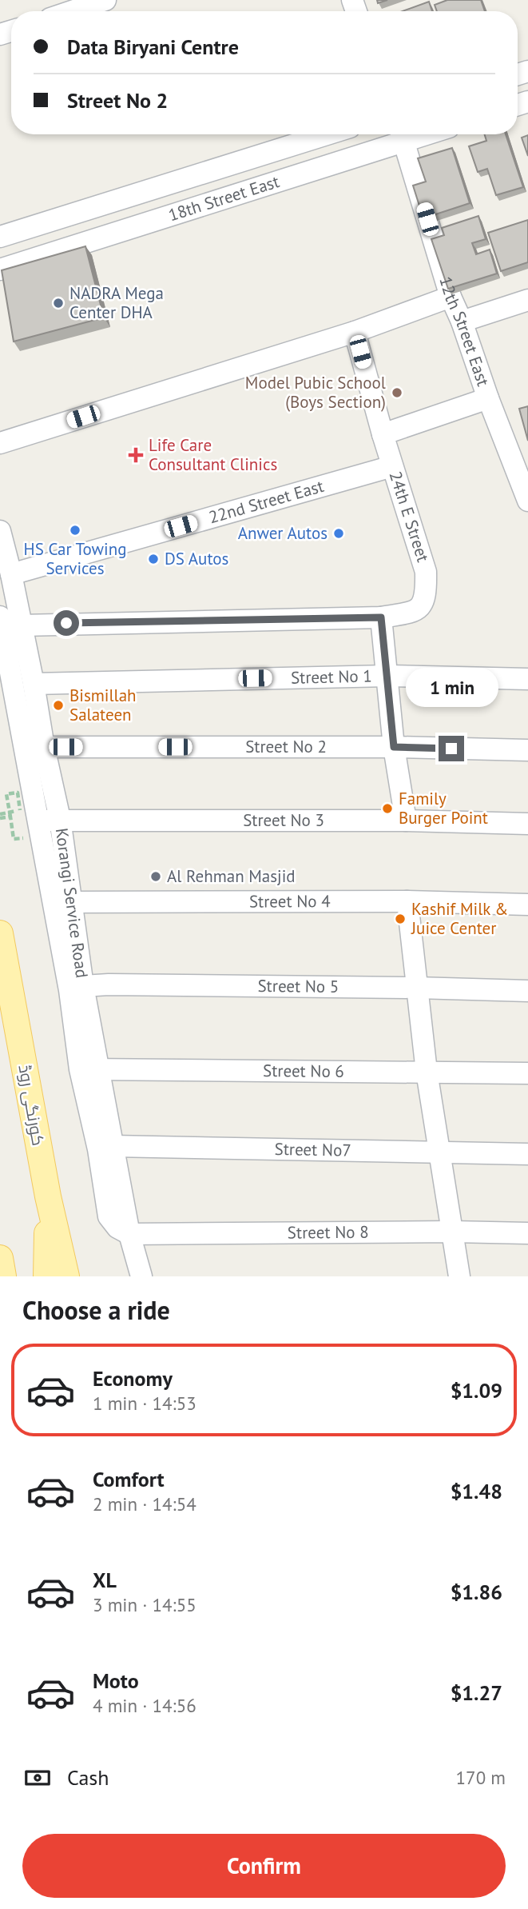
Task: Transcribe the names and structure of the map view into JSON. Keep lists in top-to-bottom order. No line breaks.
{"streets":{"main road":["کورنگی روڈ"],"street":["18th Street East","12th Street East","22nd Street East","24th E Street","Street No 1","Street No 2","Street No 3","Street No 4","Korangi Service Road","Street No 5","Street No 6","Street No7","Street No 8"]},"crossings":[["18th Street East","12th Street East"],["22nd Street East","24th E Street"],["22nd Street East","Korangi Service Road"],["24th E Street","Korangi Service Road"],["Street No 1","Korangi Service Road"],["Street No 2","Korangi Service Road"],["Street No 3","Korangi Service Road"],["Street No 4","Korangi Service Road"]],"places":{"other":["NADRA Mega Center DHA","Model Pubic School (Boys Section)","HS Car Towing Services","Anwer Autos","DS Autos","Bismillah Salateen","Family Burger Point","Al Rehman Masjid","Kashif Milk & Juice Center"],"health":["Life Care Consultant Clinics"]},"page":{"banner":["Data Biryani Centre","Street No 2"],"bubble":"1 min","heading":"Choose a ride","list":[{"name":"Economy","note":"1 min · 14:53","value":"$1.09"},{"name":"Comfort","note":"2 min · 14:54","value":"$1.48"},{"name":"XL","note":"3 min · 14:55","value":"$1.86"},{"name":"Moto","note":"4 min · 14:56","value":"$1.27"}],"pay":["Cash","170 m"],"buttons":"Confirm"}}
